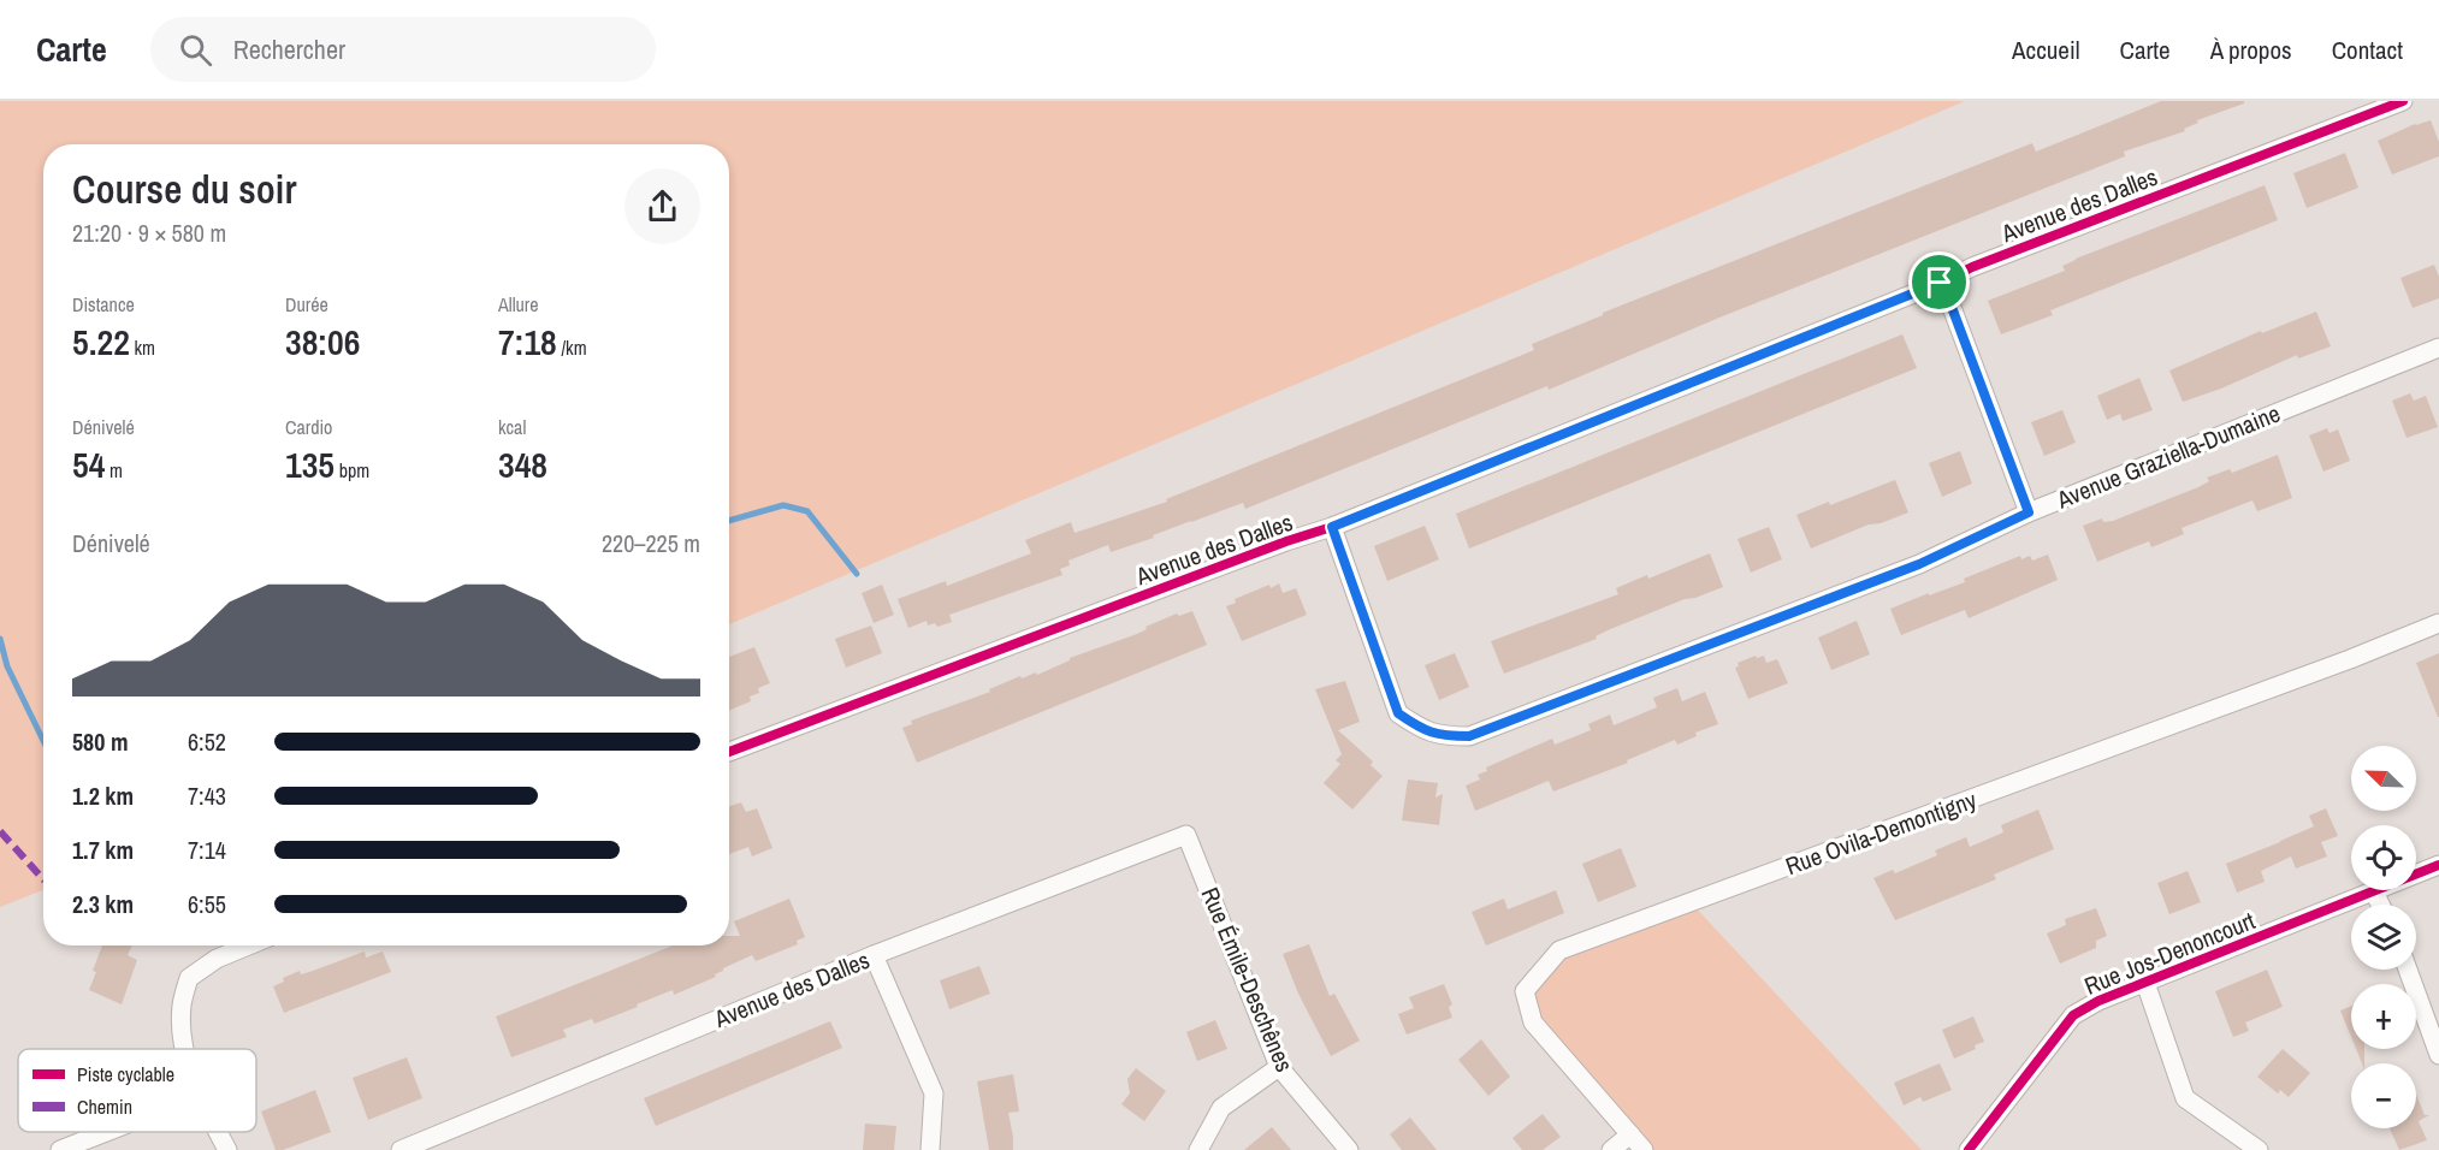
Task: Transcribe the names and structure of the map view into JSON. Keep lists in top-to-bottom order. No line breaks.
{"streets":{"street":["Avenue des Dalles","Avenue Graziella-Dumaine","Rue Ovila-Demontigny","Rue Jos-Denoncourt","Rue Émile-Deschênes"]},"crossings":[["Avenue des Dalles","Avenue Graziella-Dumaine"],["Avenue des Dalles","Rue Émile-Deschênes"]],"legend":["Piste cyclable","Chemin"],"north":"top left","page":{"header":"Carte","search":"Rechercher","nav":["Accueil","Carte","À propos","Contact"],"heading":["Course du soir","21:20 · 9 × 580 m"],"stats":[["Distance","5.22 km"],["Durée","38:06"],["Allure","7:18 /km"],["Dénivelé","54 m"],["Cardio","135 bpm"],["kcal","348"]],"chart":["Dénivelé","220–225 m"],"list":[{"name":"580 m","note":"6:52"},{"name":"1.2 km","note":"7:43"},{"name":"1.7 km","note":"7:14"},{"name":"2.3 km","note":"6:55"}],"map_buttons":["+","−"]}}
